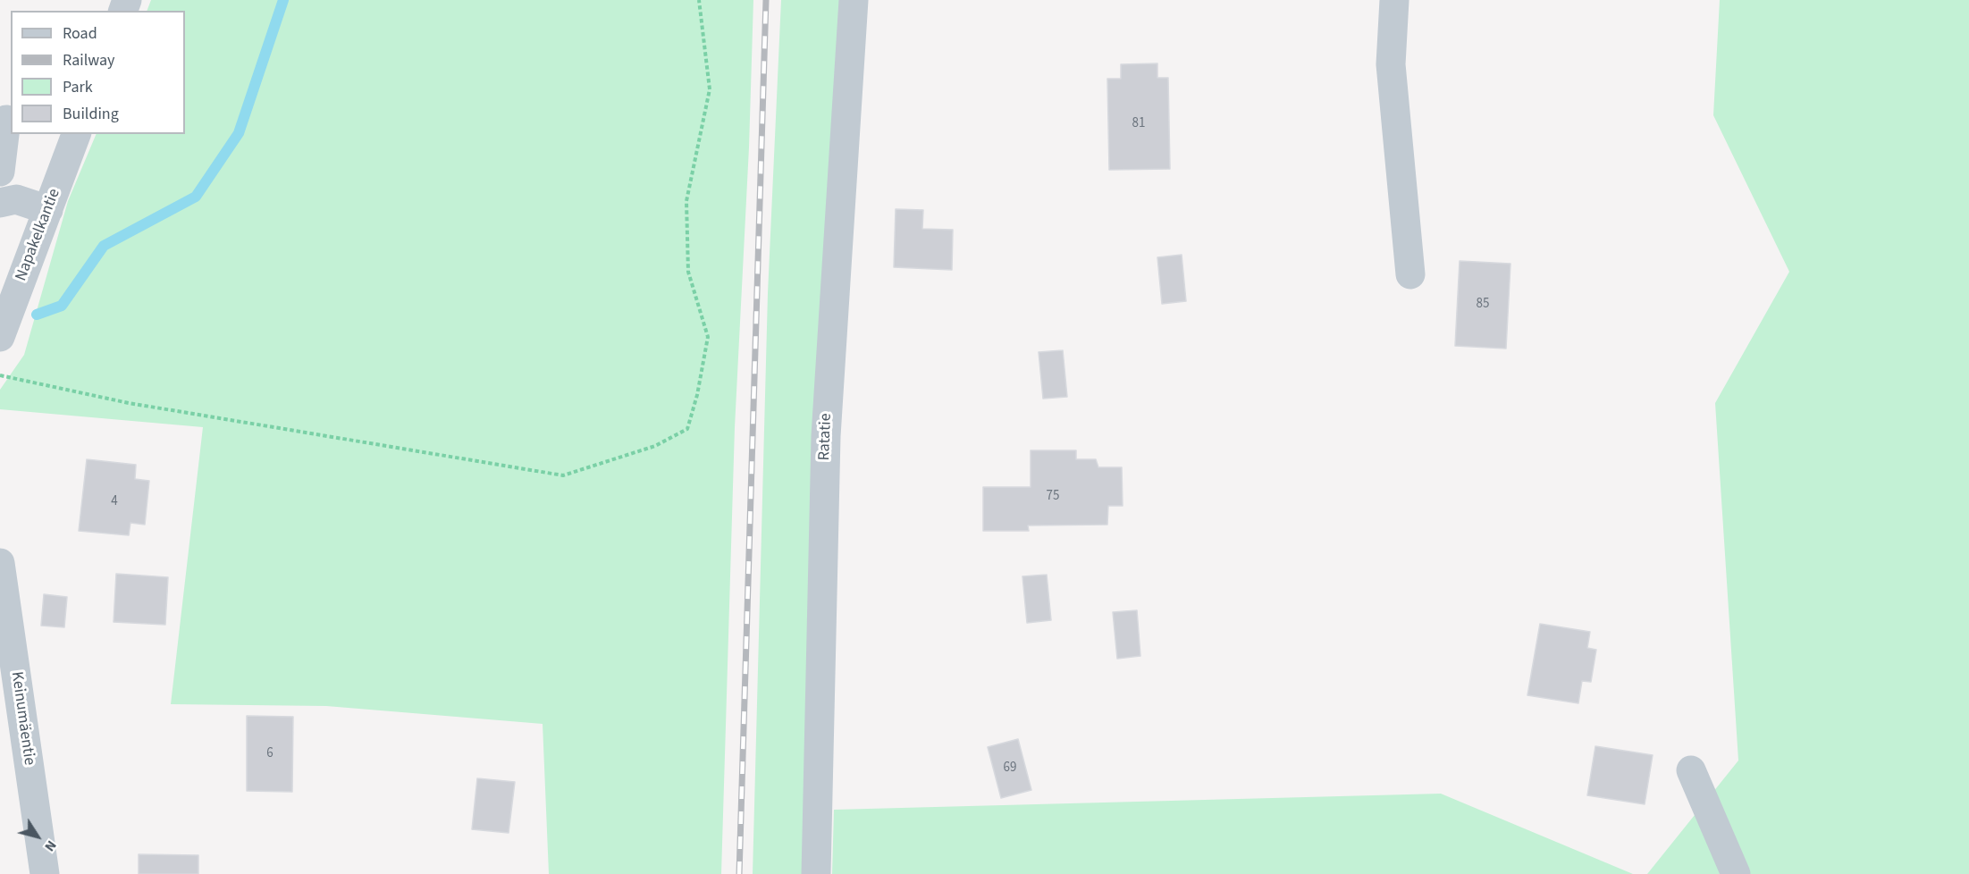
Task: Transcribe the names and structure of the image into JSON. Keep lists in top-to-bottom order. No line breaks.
{"streets":{"street":["Napakelkantie","Ratatie","Keinumäentie"]},"house_numbers":["81","85","75","4","6","69"],"legend":["Road","Railway","Park","Building"],"north":"bottom right"}
